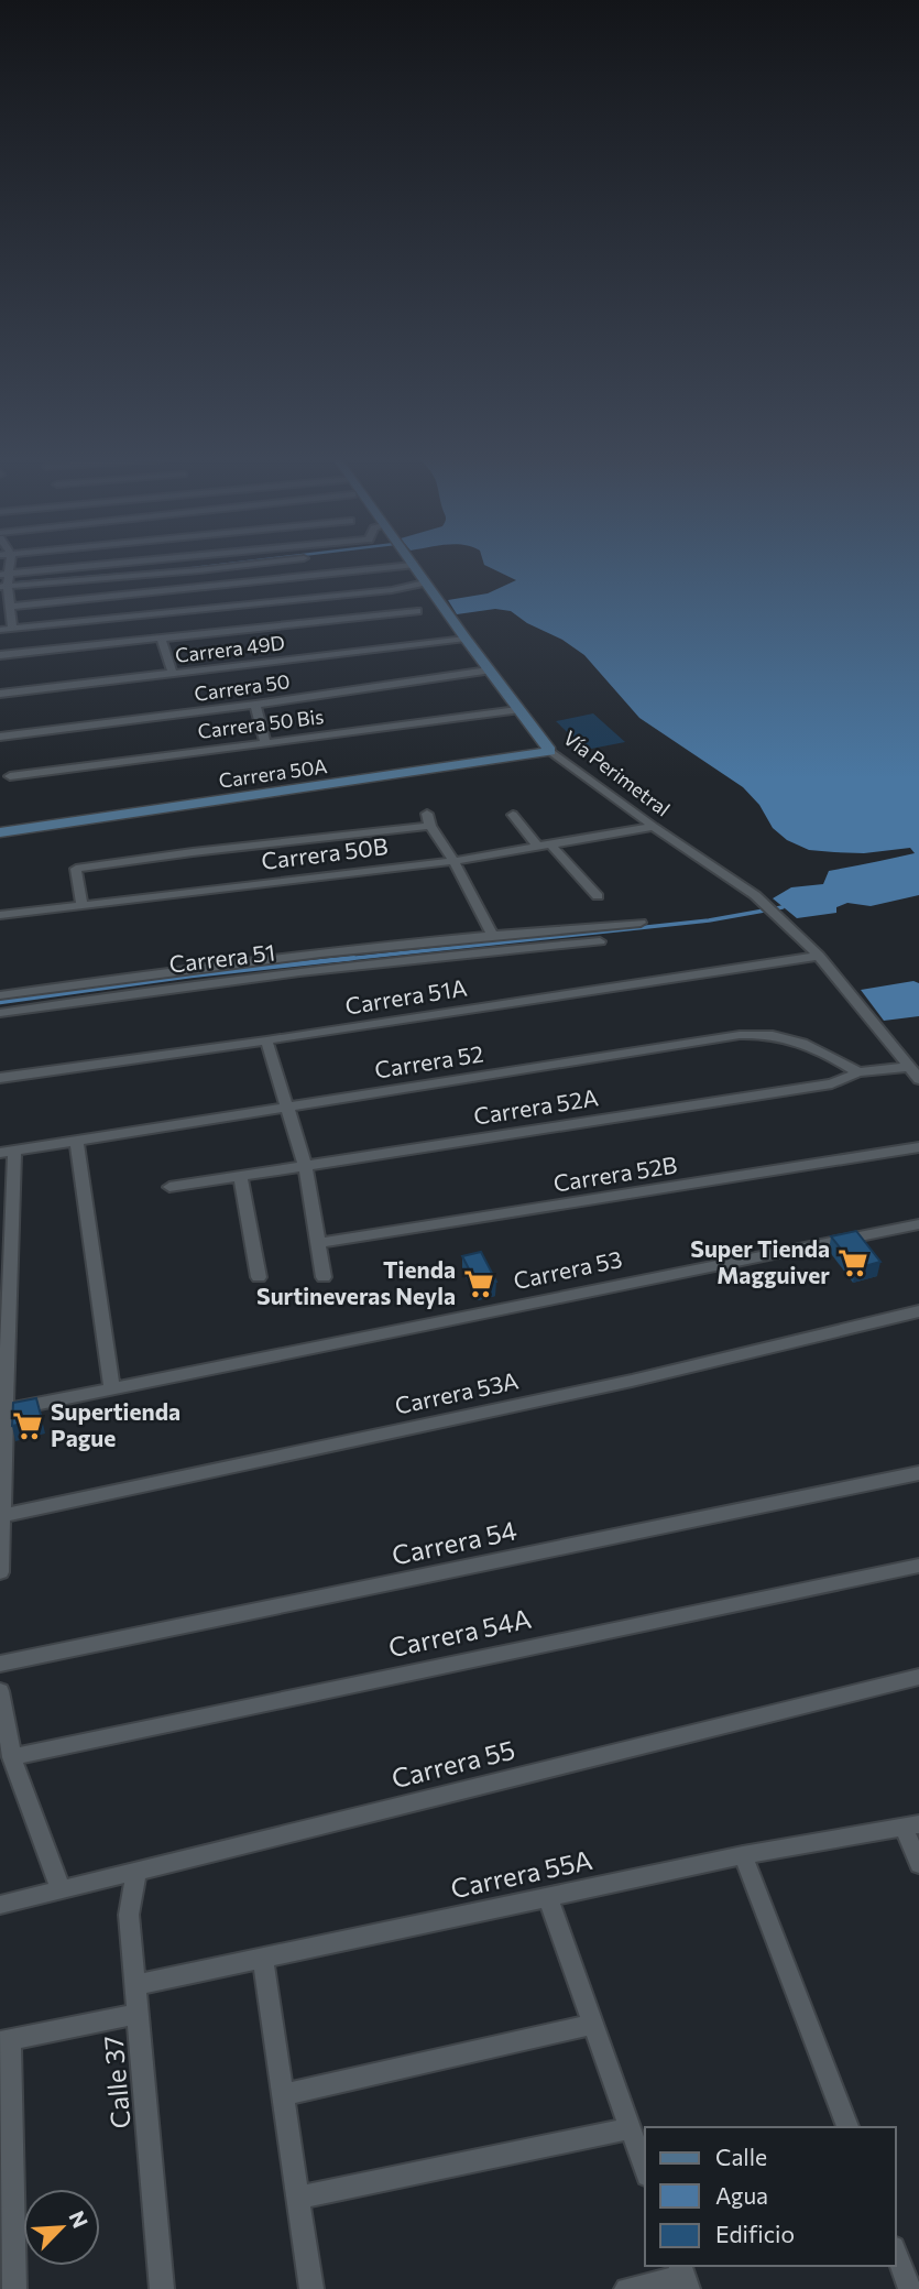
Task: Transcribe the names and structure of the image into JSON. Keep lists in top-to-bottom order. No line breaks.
{"streets":{"street":["Carrera 49D","Carrera 50","Carrera 50 Bis","Carrera 50A","Vía Perimetral","Carrera 50B","Carrera 51","Carrera 51A","Carrera 52","Carrera 52A","Carrera 52B","Carrera 53","Carrera 53A","Carrera 54","Carrera 54A","Carrera 55","Carrera 55A","Calle 37"]},"crossings":[["Carrera 49D","Vía Perimetral"],["Carrera 50","Vía Perimetral"],["Carrera 50 Bis","Vía Perimetral"],["Carrera 50A","Vía Perimetral"],["Vía Perimetral","Carrera 50B"],["Vía Perimetral","Carrera 51A"],["Vía Perimetral","Carrera 52A"],["Carrera 52","Carrera 52A"],["Carrera 55","Calle 37"],["Carrera 55A","Calle 37"]],"places":{"supermarket":["Super Tienda Magguiver","Tienda Surtineveras Neyla","Supertienda Pague"]},"legend":["Calle","Agua","Edificio"],"north":"top right"}
